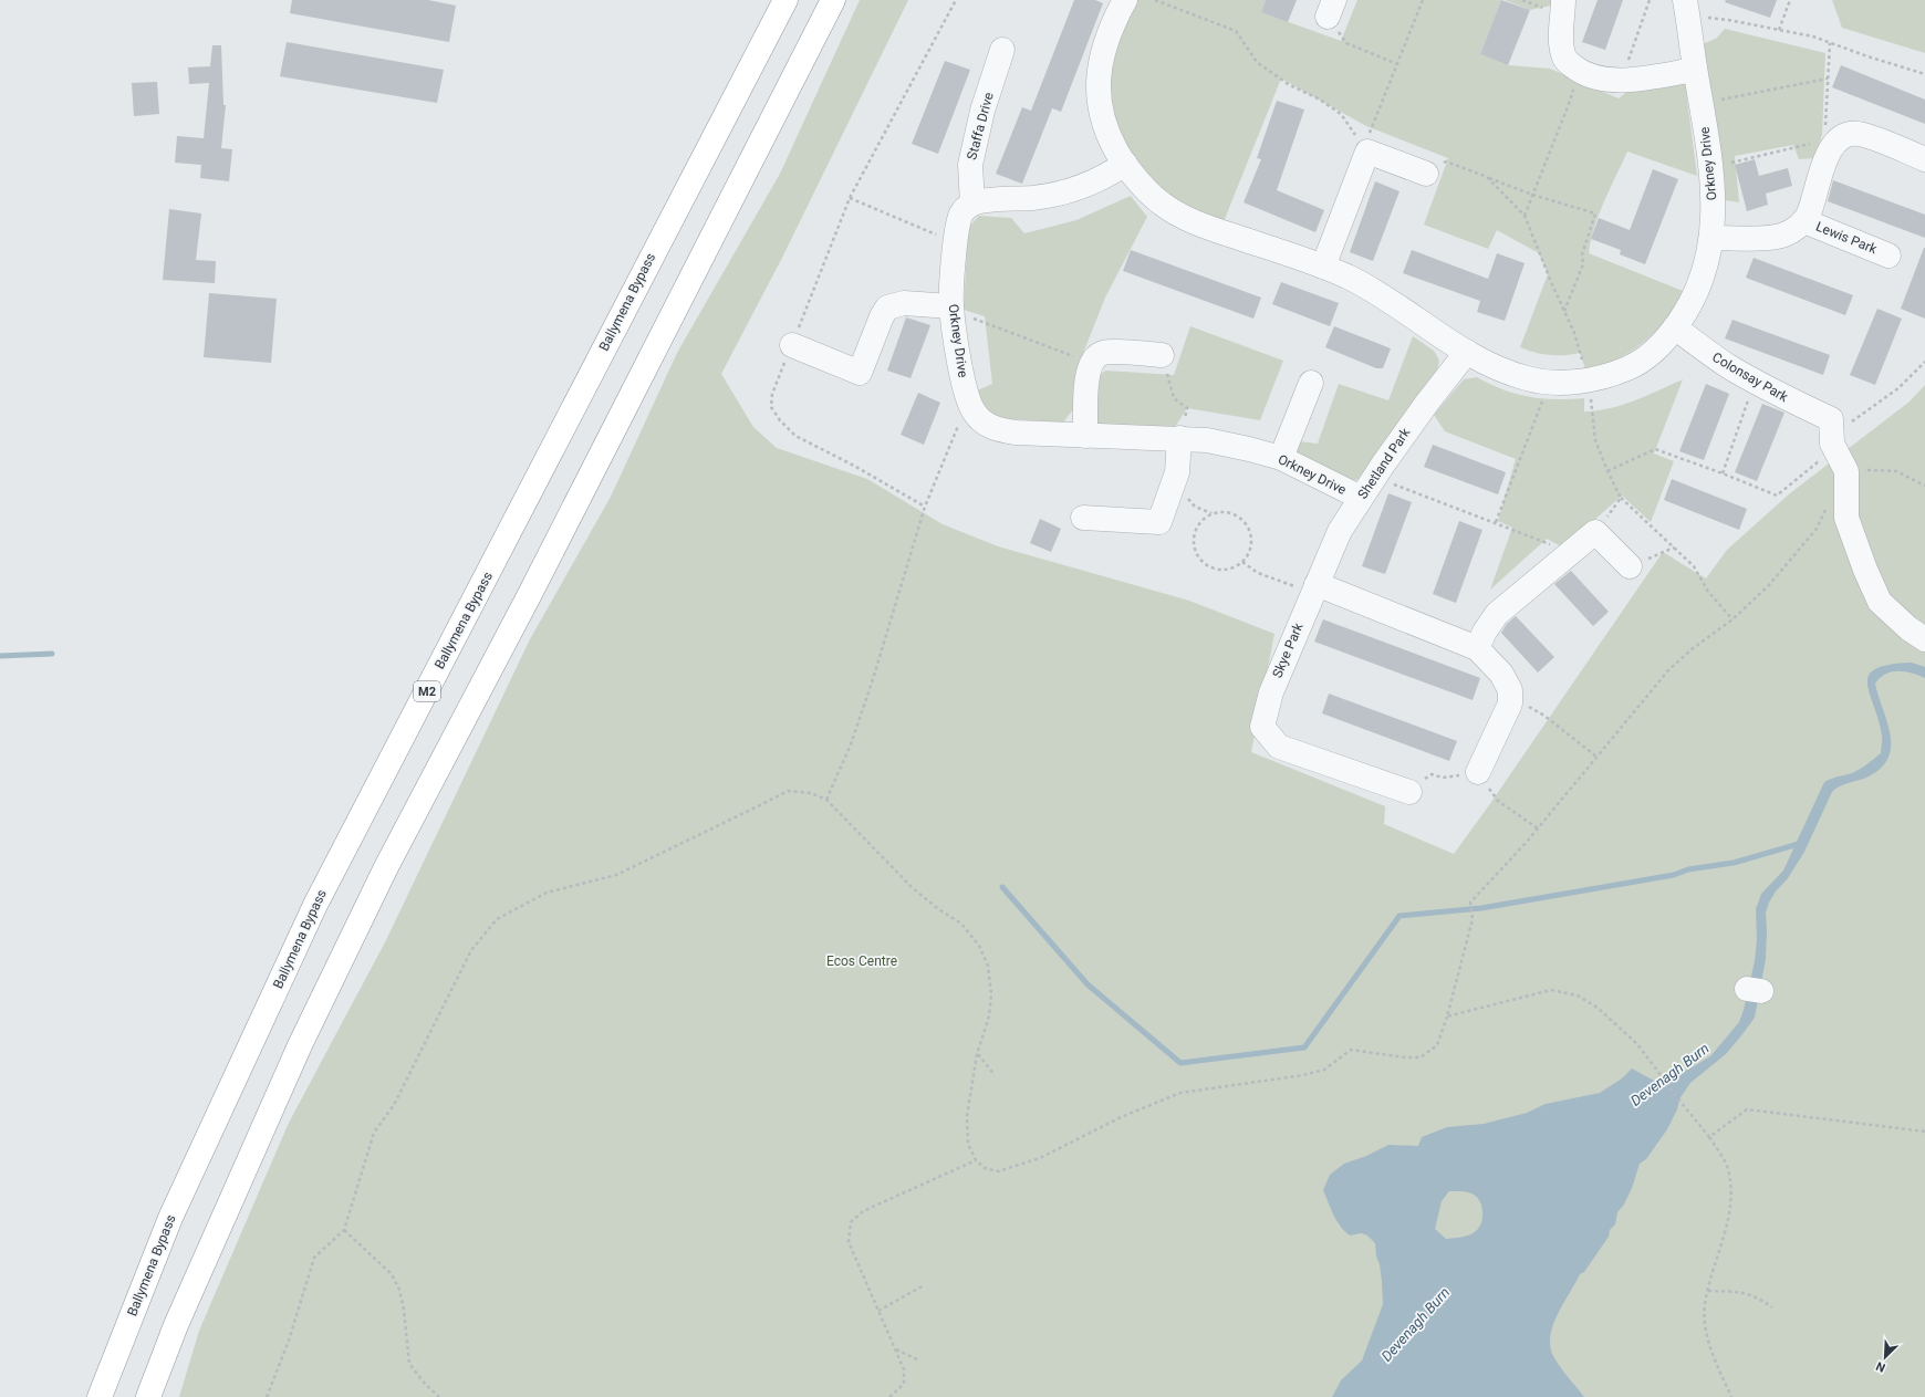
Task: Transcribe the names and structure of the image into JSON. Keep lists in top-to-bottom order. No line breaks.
{"streets":{"highway":["Ballymena Bypass","M2"],"street":["Staffa Drive","Orkney Drive","Lewis Park","Colonsay Park","Shetland Park","Skye Park"]},"crossings":[["Staffa Drive","Orkney Drive"],["Orkney Drive","Lewis Park"],["Orkney Drive","Colonsay Park"],["Orkney Drive","Shetland Park"],["Shetland Park","Skye Park"]],"water":["Devenagh Burn"],"parks":["Ecos Centre"],"north":"bottom left"}
